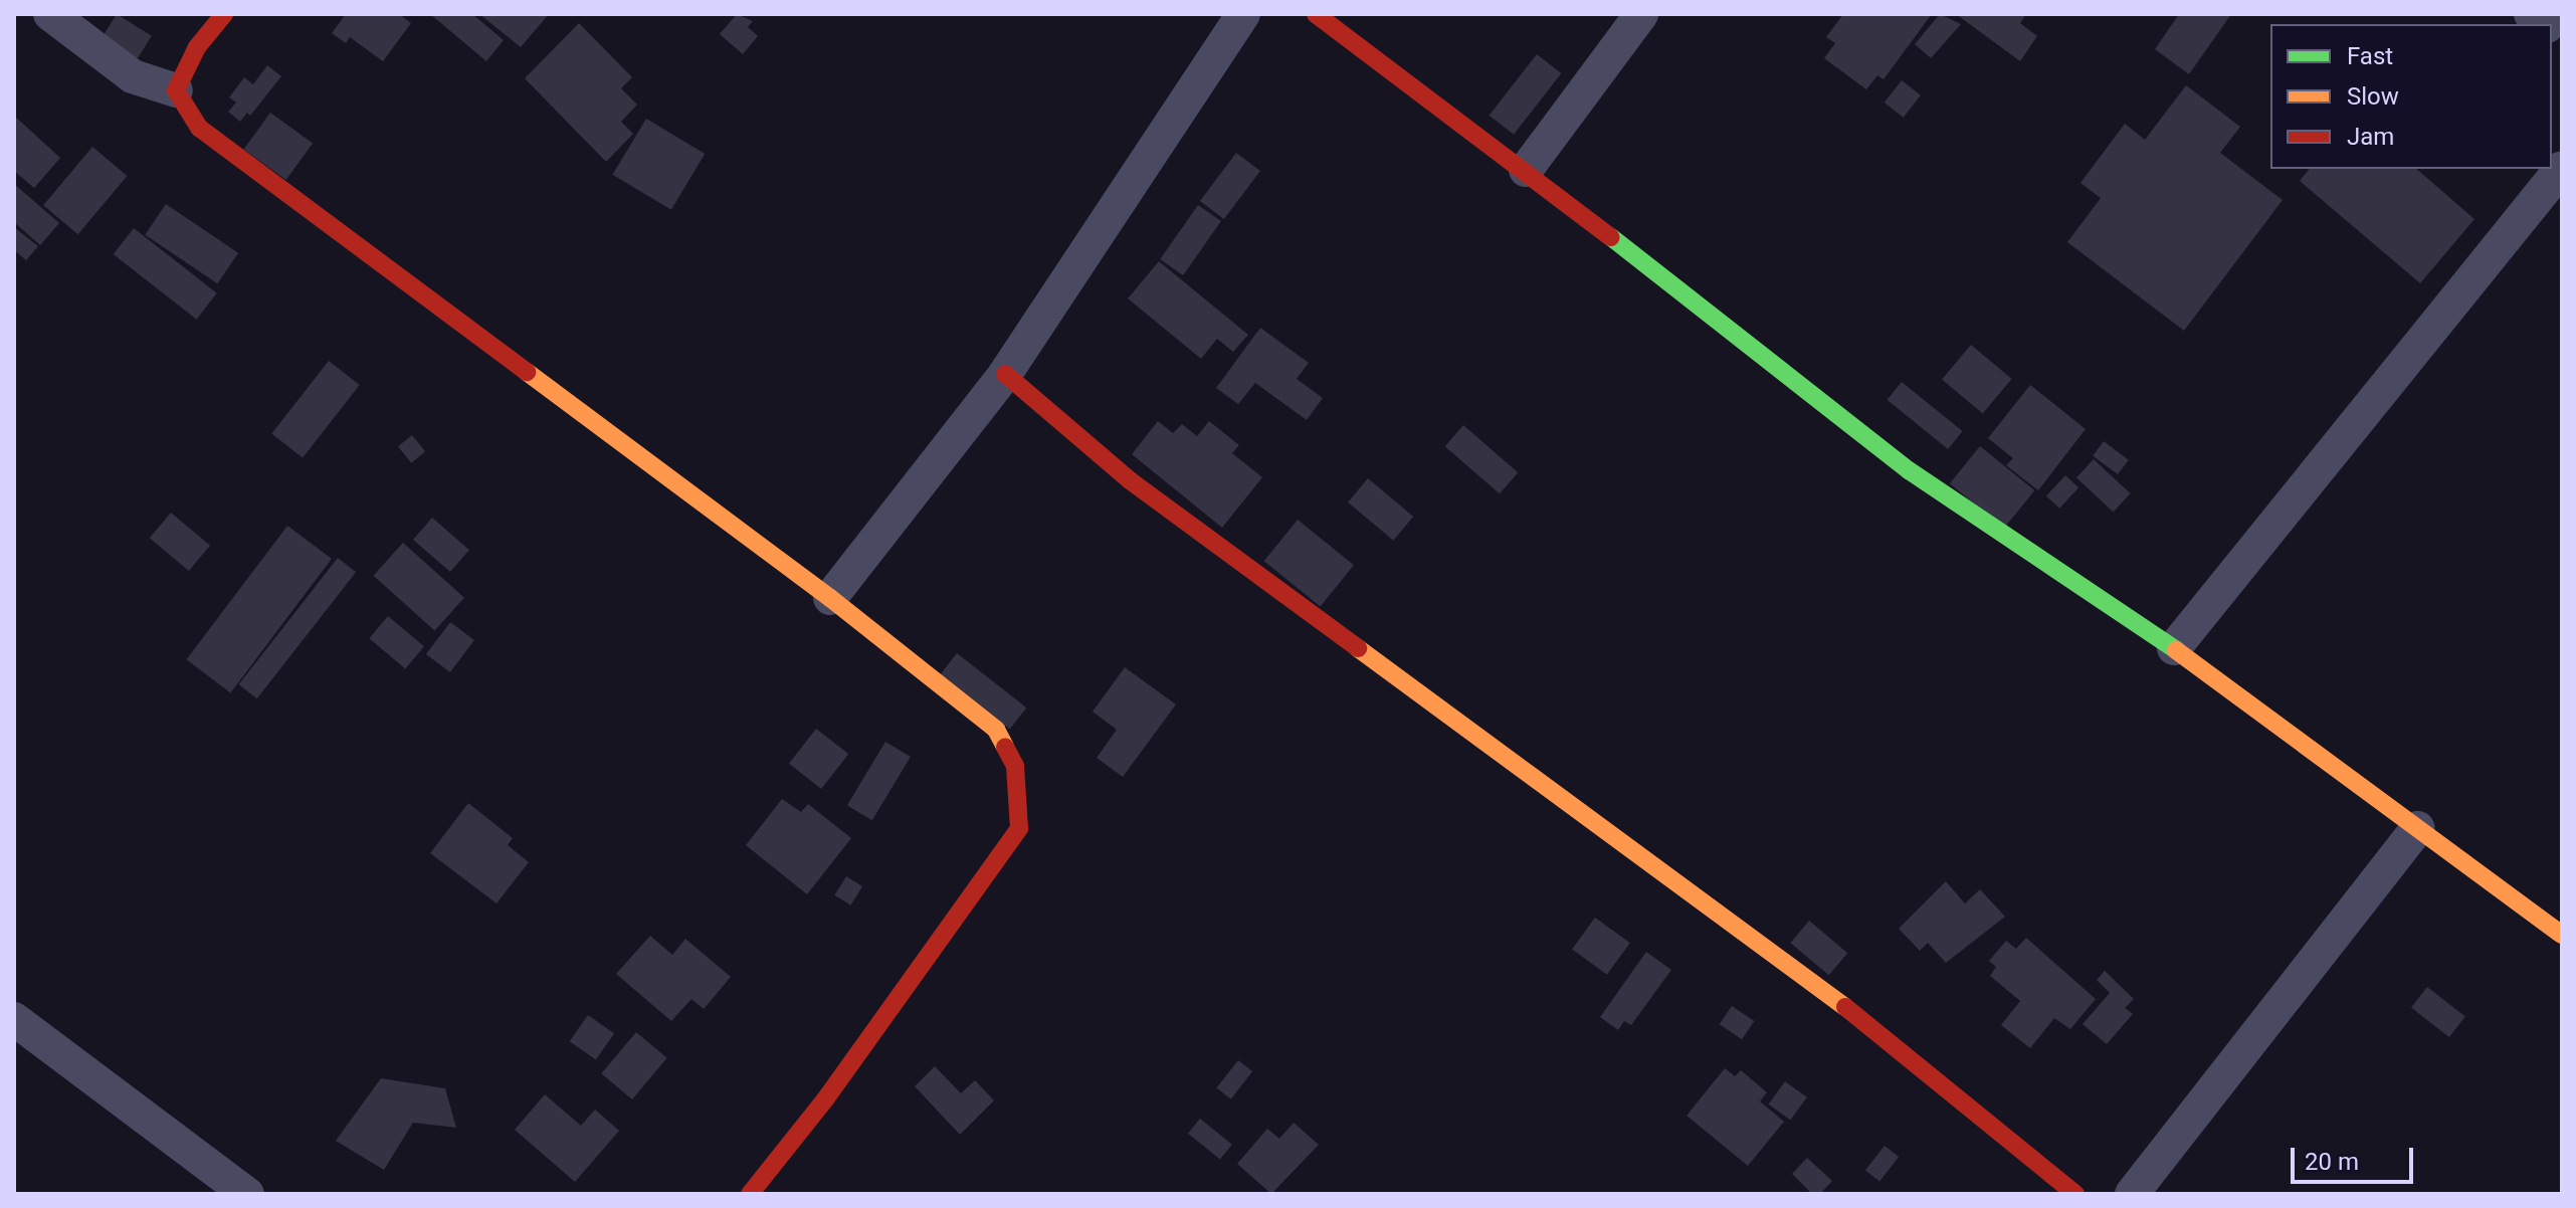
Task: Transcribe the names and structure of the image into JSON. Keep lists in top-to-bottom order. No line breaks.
{"legend":["Fast","Slow","Jam"],"scale_bar":"20 m"}
